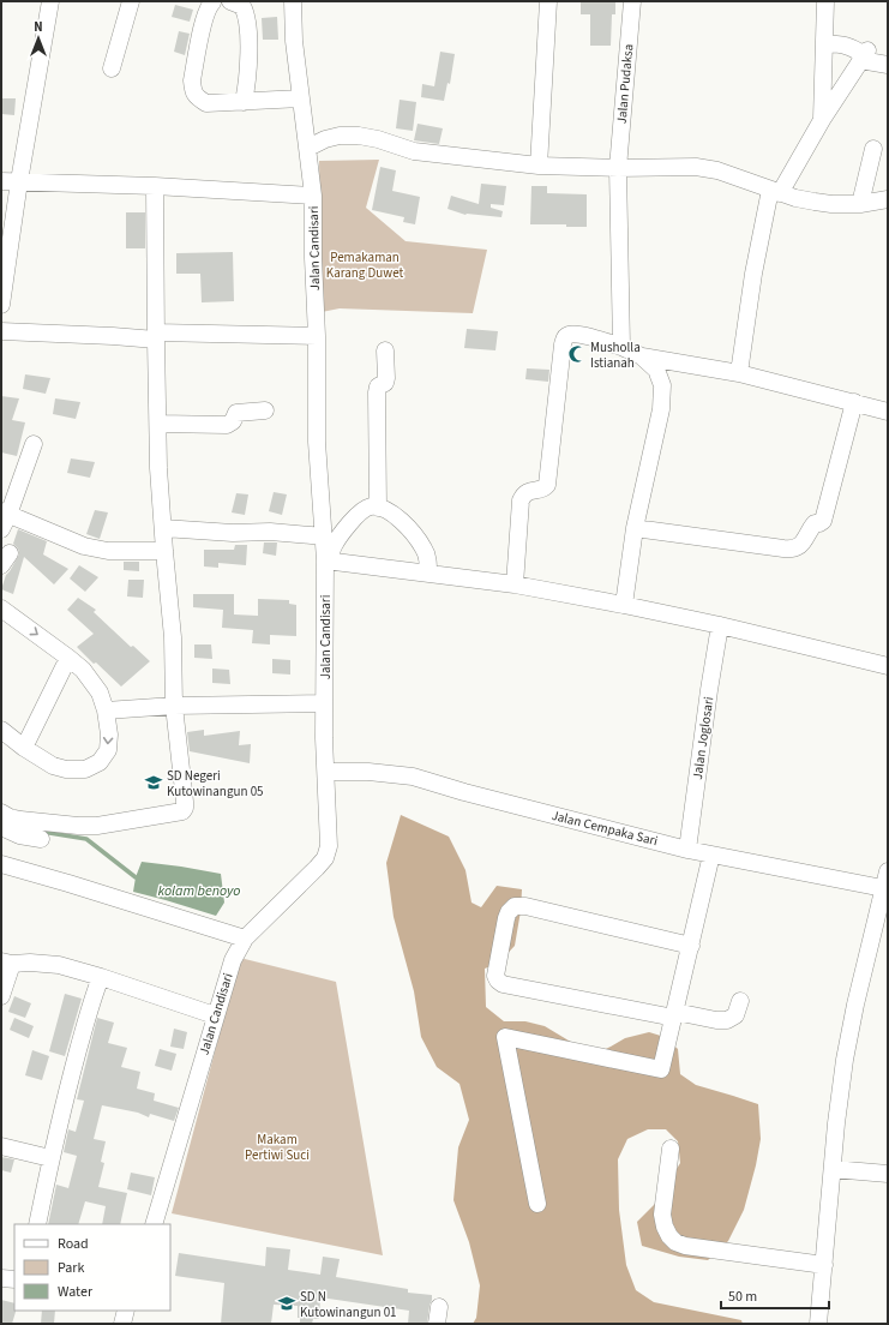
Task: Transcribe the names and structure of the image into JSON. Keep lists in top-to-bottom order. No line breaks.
{"streets":{"street":["Jalan Pudaksa","Jalan Candisari","Jalan Joglosari","Jalan Cempaka Sari"]},"crossings":[["Jalan Candisari","Jalan Cempaka Sari"],["Jalan Joglosari","Jalan Cempaka Sari"]],"water":["kolam benoyo"],"parks":["Pemakaman Karang Duwet","Makam Pertiwi Suci"],"places":{"mosque":["Musholla Istianah"],"school or university":["SD Negeri Kutowinangun 05","SD N Kutowinangun 01"]},"legend":["Road","Park","Water"],"scale_bar":"50 m","north":"top"}
